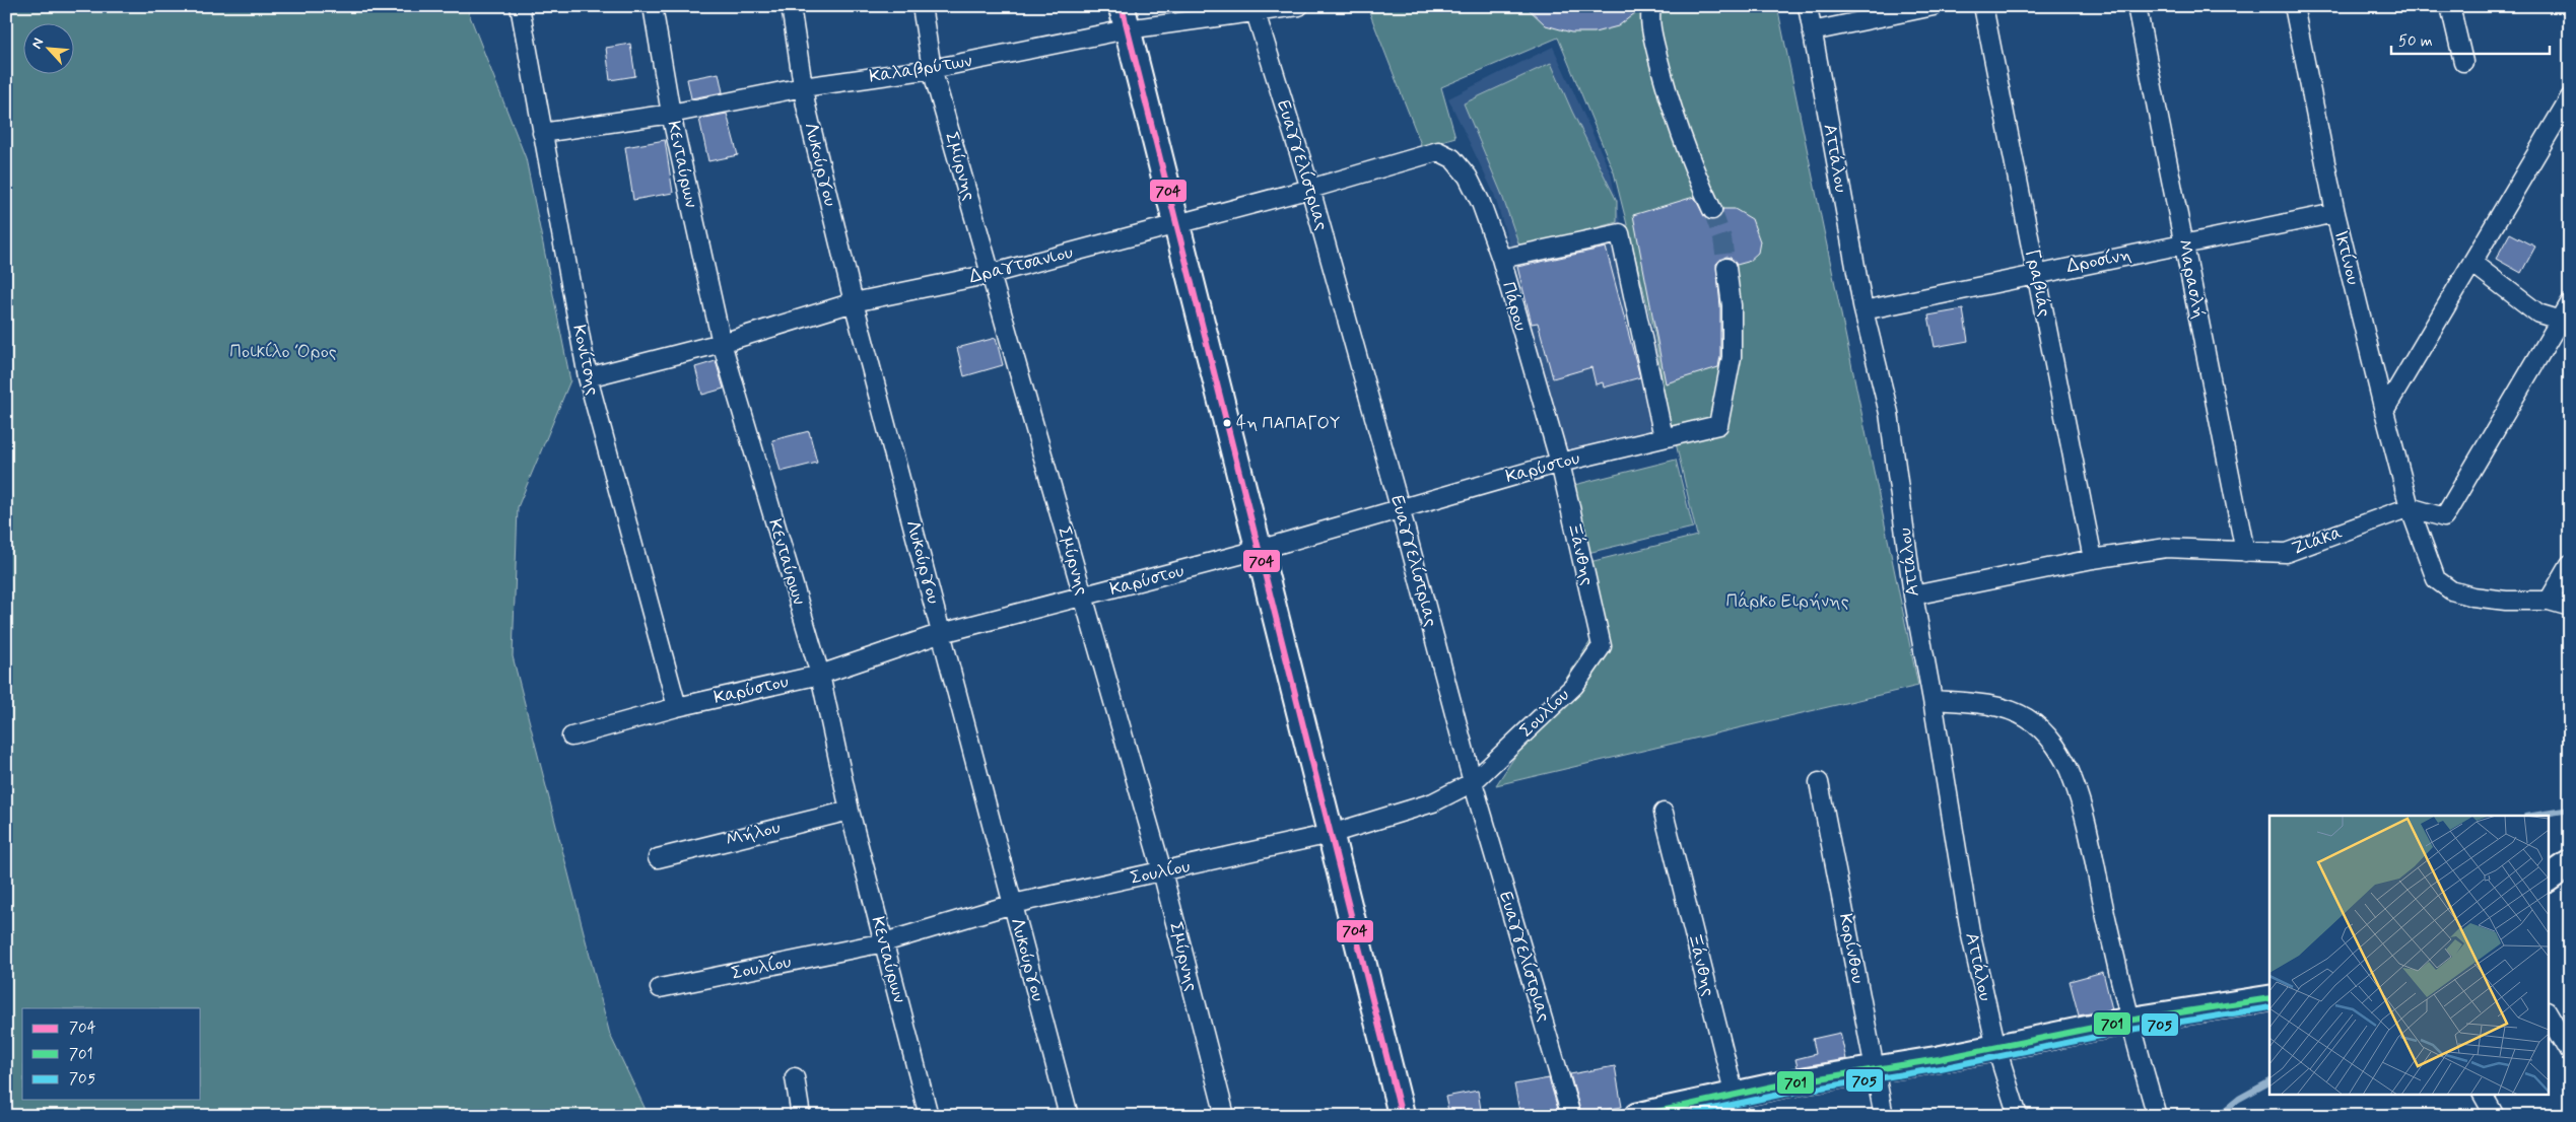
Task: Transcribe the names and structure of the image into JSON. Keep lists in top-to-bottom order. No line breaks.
{"streets":{"street":["Καλαβρύτων","Αττάλου","Κενταύρων","Λυκούργου","Ευαγγελίστριας","Σμύρνης","Ικτίνου","Δροσίνη","Δραγτσανιου","Μαρασλή","Γραβιάς","Πάρου","Κονίτσης","Καρύστου","Ζιάκα","Ξάνθης","Σουλίου","Μήλου","Κορίνθου"]},"crossings":[["Καλαβρύτων","Κενταύρων"],["Καλαβρύτων","Λυκούργου"],["Καλαβρύτων","Ευαγγελίστριας"],["Καλαβρύτων","Σμύρνης"],["Καλαβρύτων","Κονίτσης"],["Αττάλου","Δροσίνη"],["Αττάλου","Ζιάκα"],["Κενταύρων","Δραγτσανιου"],["Κενταύρων","Καρύστου"],["Κενταύρων","Σουλίου"],["Κενταύρων","Μήλου"],["Λυκούργου","Δραγτσανιου"],["Λυκούργου","Καρύστου"],["Λυκούργου","Σουλίου"],["Ευαγγελίστριας","Δραγτσανιου"],["Ευαγγελίστριας","Καρύστου"],["Ευαγγελίστριας","Σουλίου"],["Σμύρνης","Δραγτσανιου"],["Σμύρνης","Καρύστου"],["Σμύρνης","Σουλίου"],["Ικτίνου","Δροσίνη"],["Ικτίνου","Ζιάκα"],["Δροσίνη","Μαρασλή"],["Δροσίνη","Γραβιάς"],["Δραγτσανιου","Πάρου"],["Δραγτσανιου","Κονίτσης"],["Μαρασλή","Ζιάκα"],["Γραβιάς","Ζιάκα"],["Πάρου","Καρύστου"],["Πάρου","Ξάνθης"],["Κονίτσης","Καρύστου"],["Καρύστου","Ξάνθης"],["Ξάνθης","Σουλίου"]],"parks":["Ποικίλο Όρος","Πάρκο Ειρήνης"],"places":["4η ΠΑΠΑΓΟΥ"],"lines":["transit line 704","transit line 701","transit line 705"],"legend":["704","701","705"],"scale_bar":"50 m","north":"top left"}
